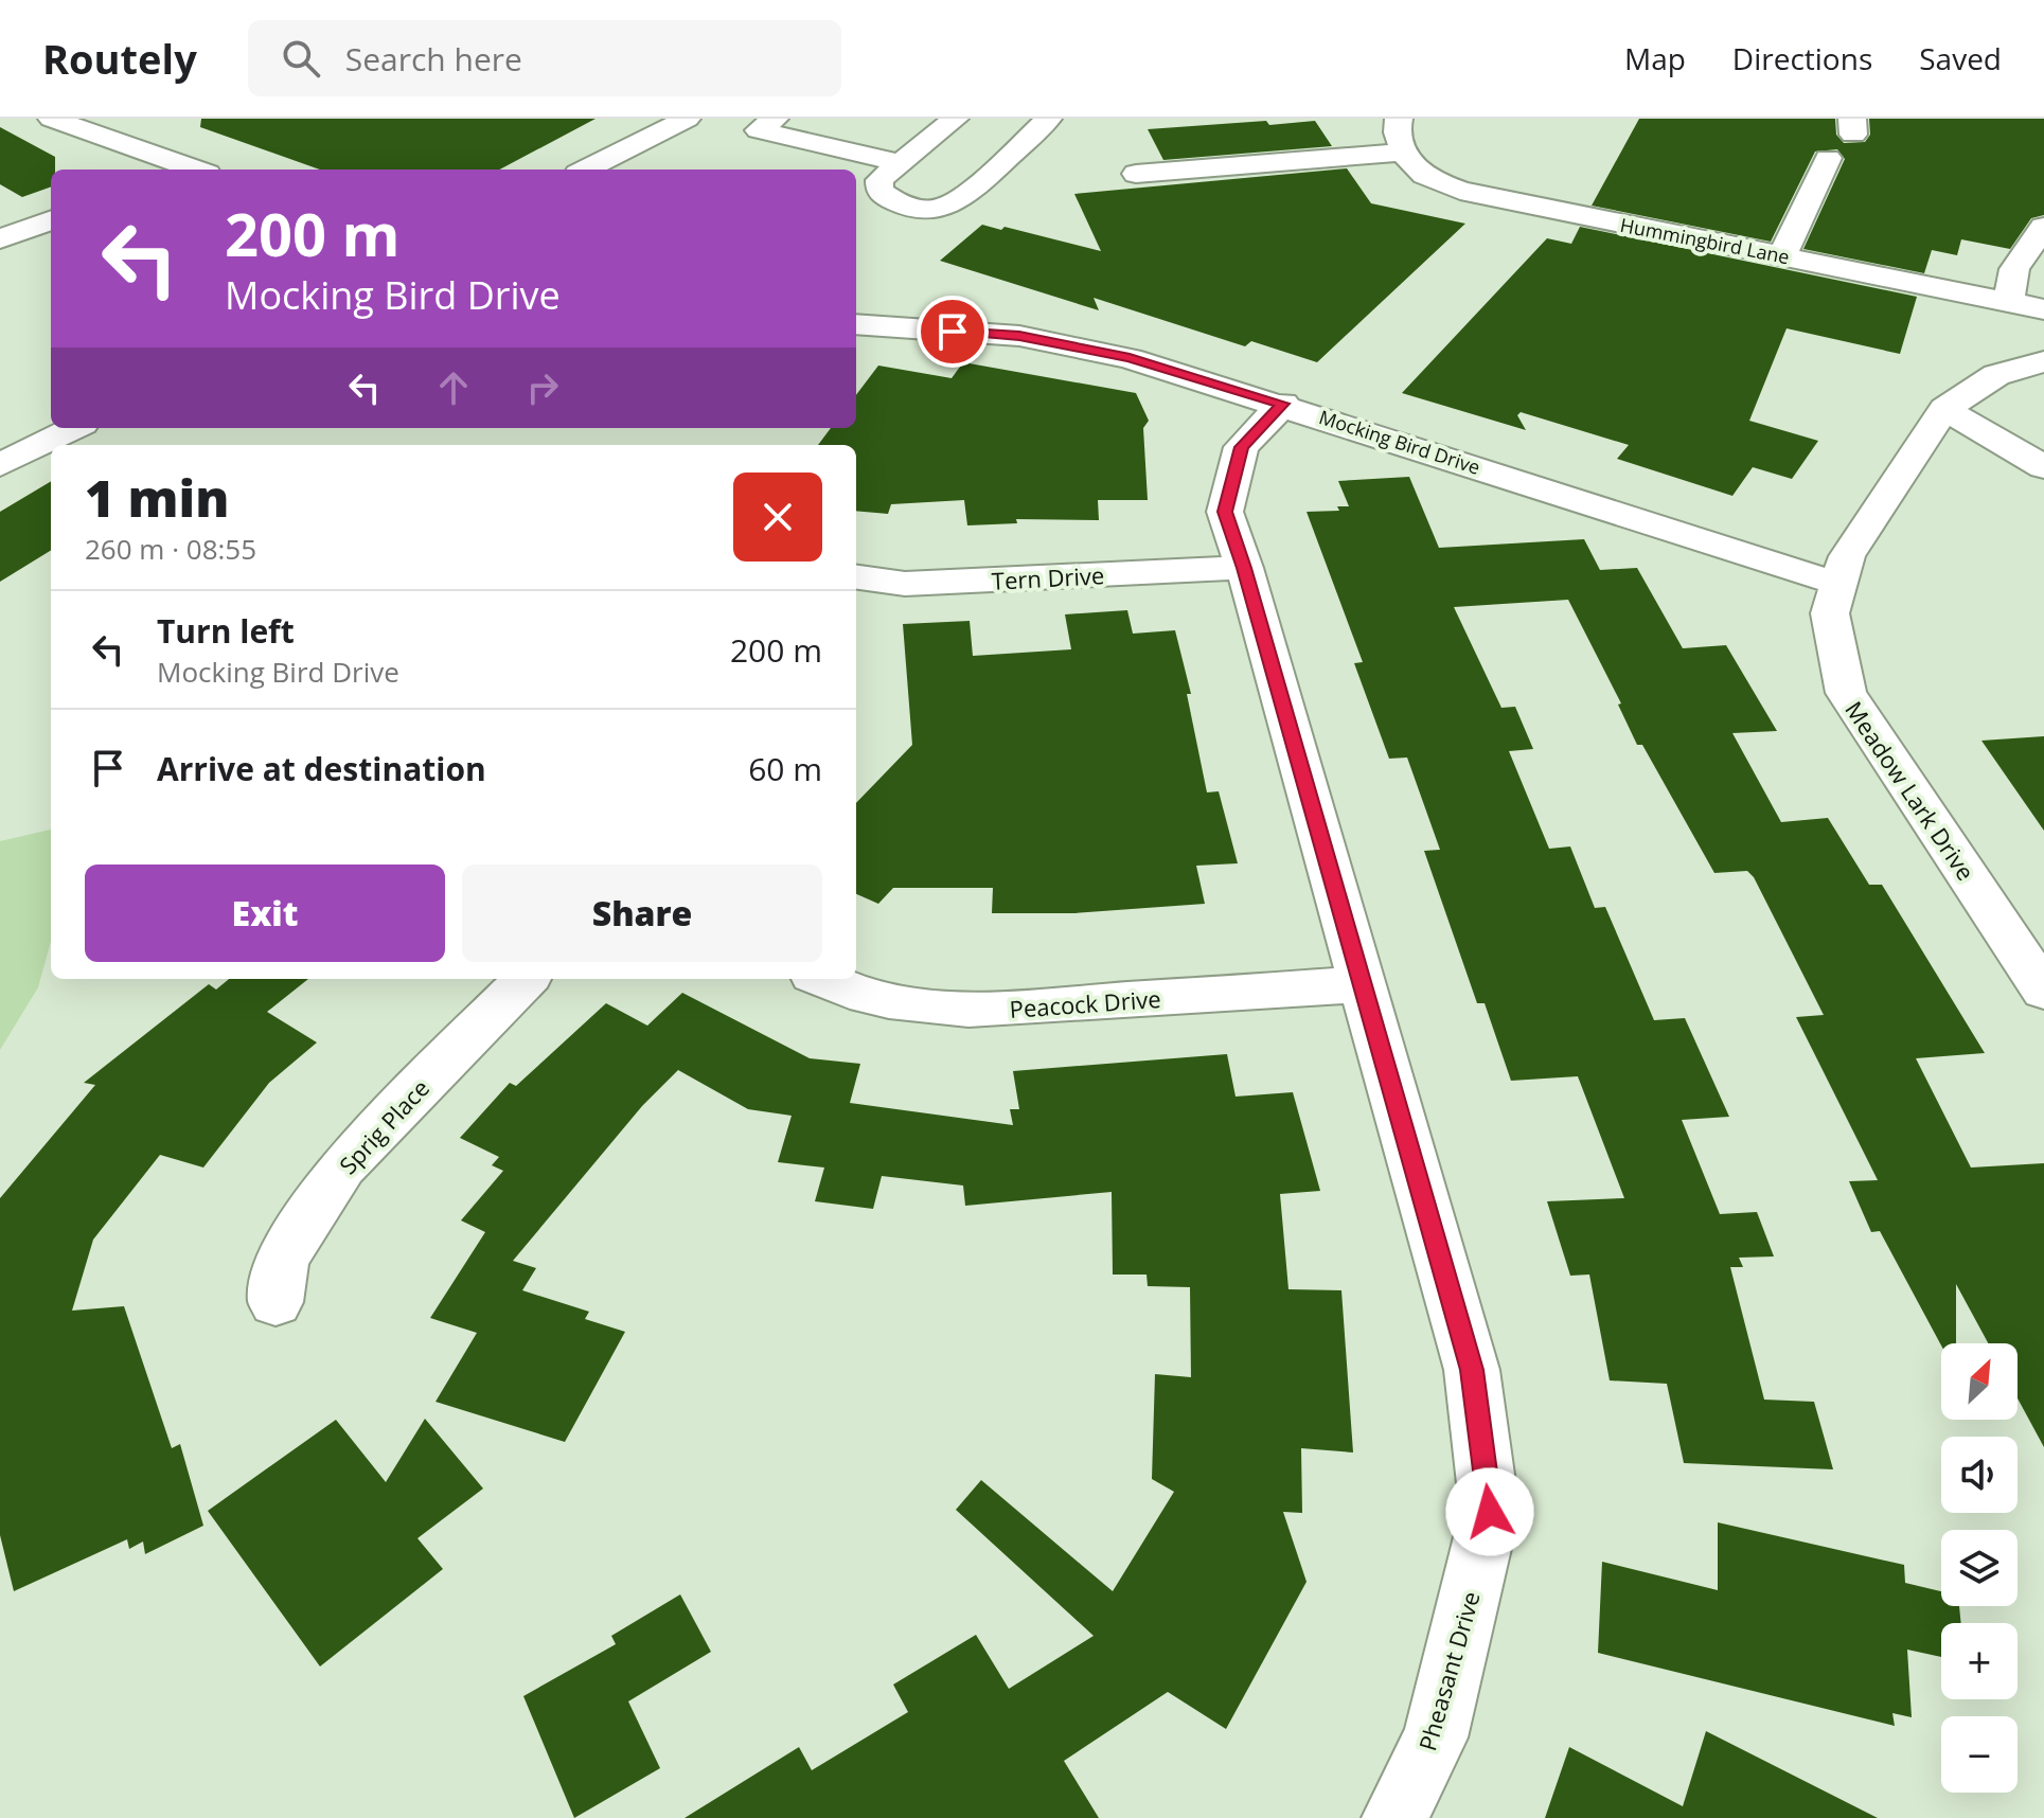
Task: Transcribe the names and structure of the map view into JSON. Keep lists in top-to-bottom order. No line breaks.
{"streets":{"street":["Hummingbird Lane","Mocking Bird Drive","Tern Drive","Meadow Lark Drive","Peacock Drive","Sprig Place","Pheasant Drive"]},"crossings":[["Mocking Bird Drive","Meadow Lark Drive"],["Mocking Bird Drive","Pheasant Drive"],["Tern Drive","Pheasant Drive"],["Peacock Drive","Pheasant Drive"]],"north":"top right","page":{"header":"Routely","search":"Search here","nav":["Map","Directions","Saved"],"turn":["200 m","Mocking Bird Drive"],"heading":["1 min","260 m · 08:55"],"list":[{"name":"Turn left","note":"Mocking Bird Drive","value":"200 m"},{"name":"Arrive at destination","value":"60 m"}],"buttons":["Exit","Share"],"map_buttons":["+","−"]}}
